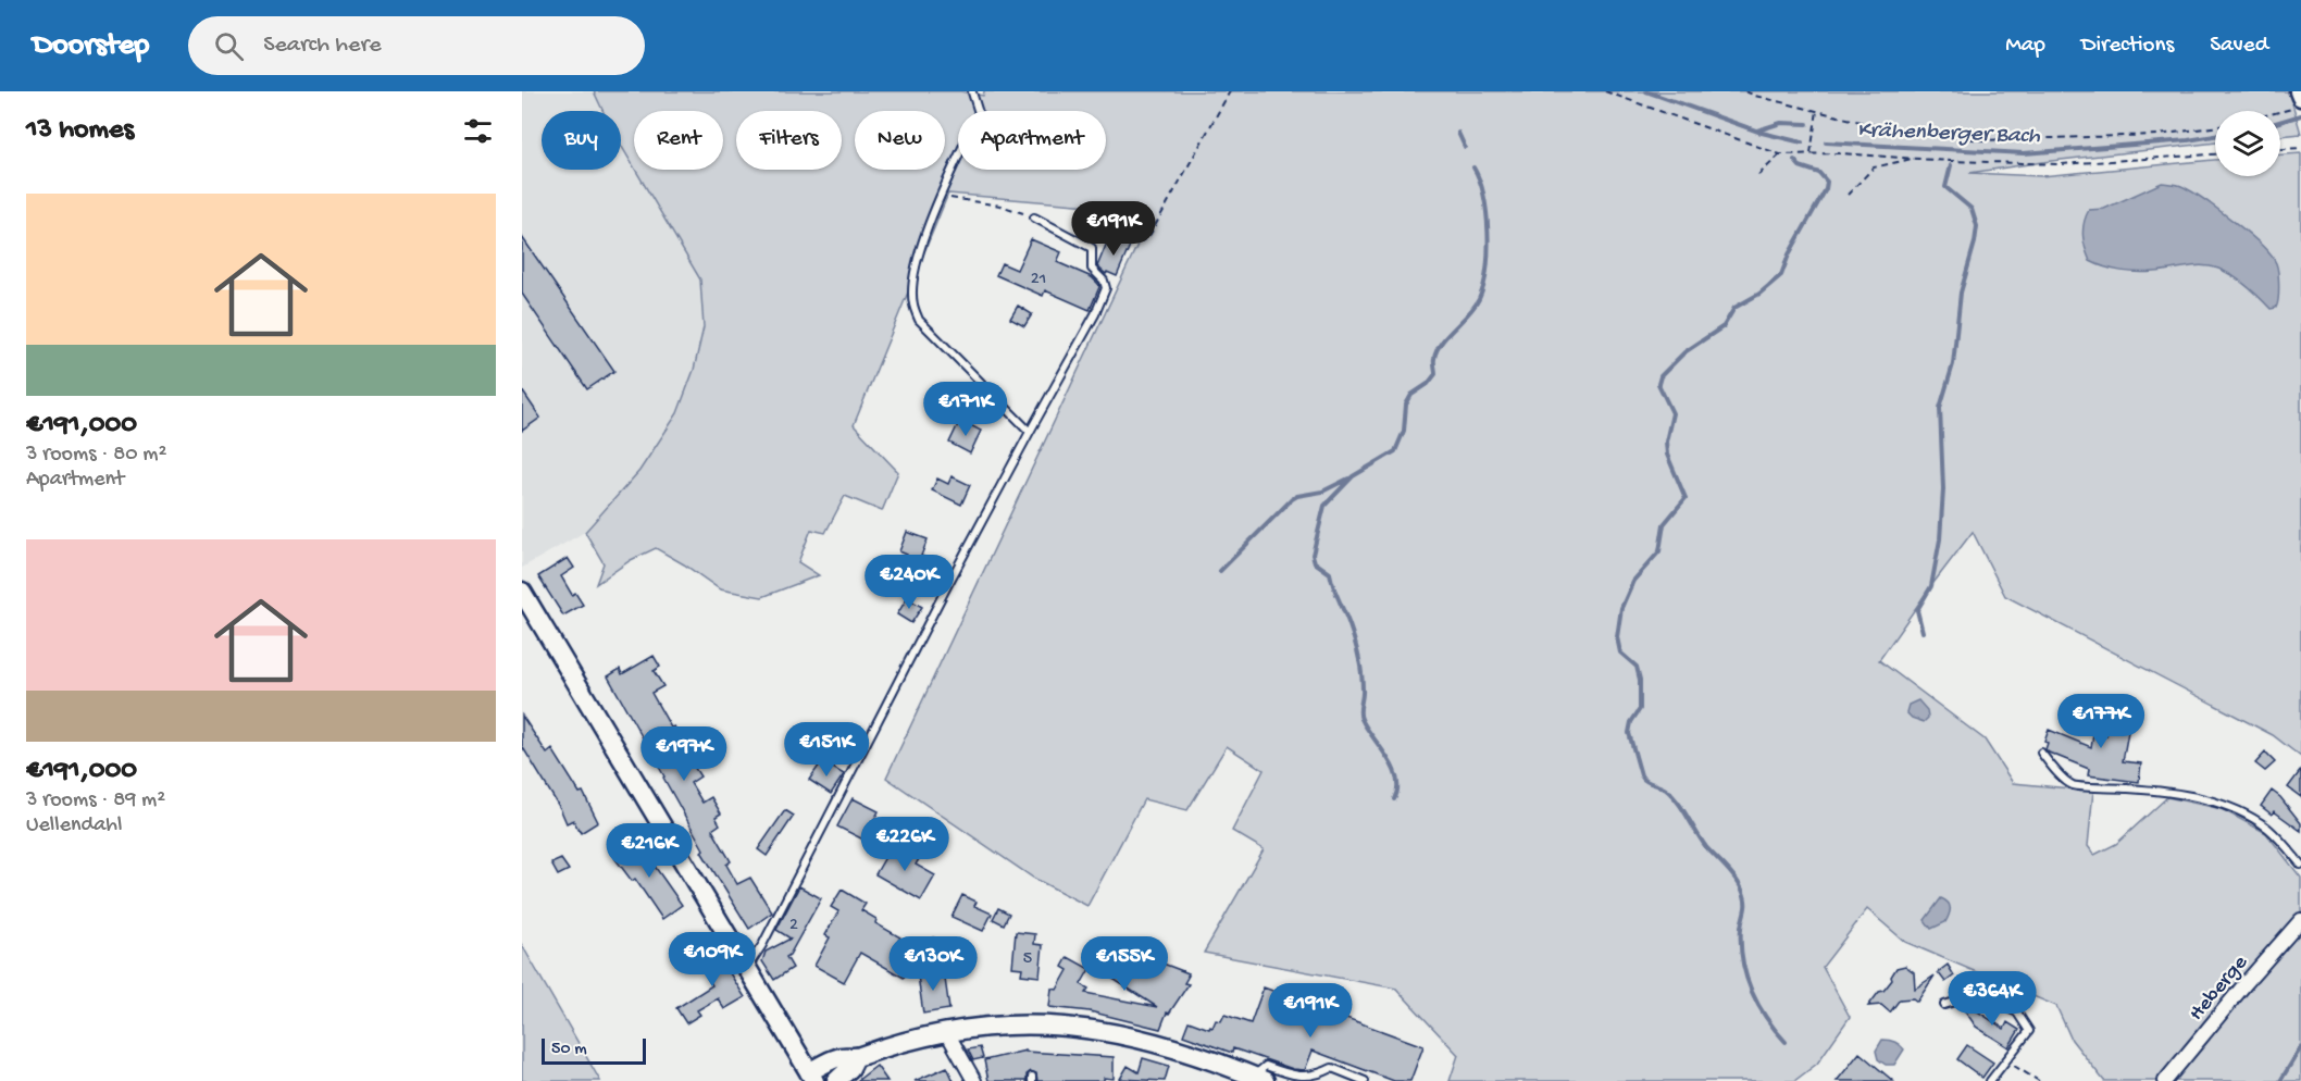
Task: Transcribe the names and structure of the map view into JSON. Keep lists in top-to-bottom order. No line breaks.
{"streets":{"street":["Heberge"]},"water":["Krähenberger Bach"],"house_numbers":["21","2","5"],"scale_bar":"50 m","page":{"header":"Doorstep","search":"Search here","nav":["Map","Directions","Saved"],"heading":"13 homes","chip":["Buy","Rent","Filters","New","Apartment"],"list":[{"name":"€191,000","note":"3 rooms · 80 m² · Apartment"},{"name":"€191,000","note":"3 rooms · 89 m² · Uellendahl"}],"price":["€191K","€171K","€240K","€177K","€151K","€197K","€226K","€216K","€109K","€130K","€155K","€364K","€191K"],"scale":"50 m"}}
